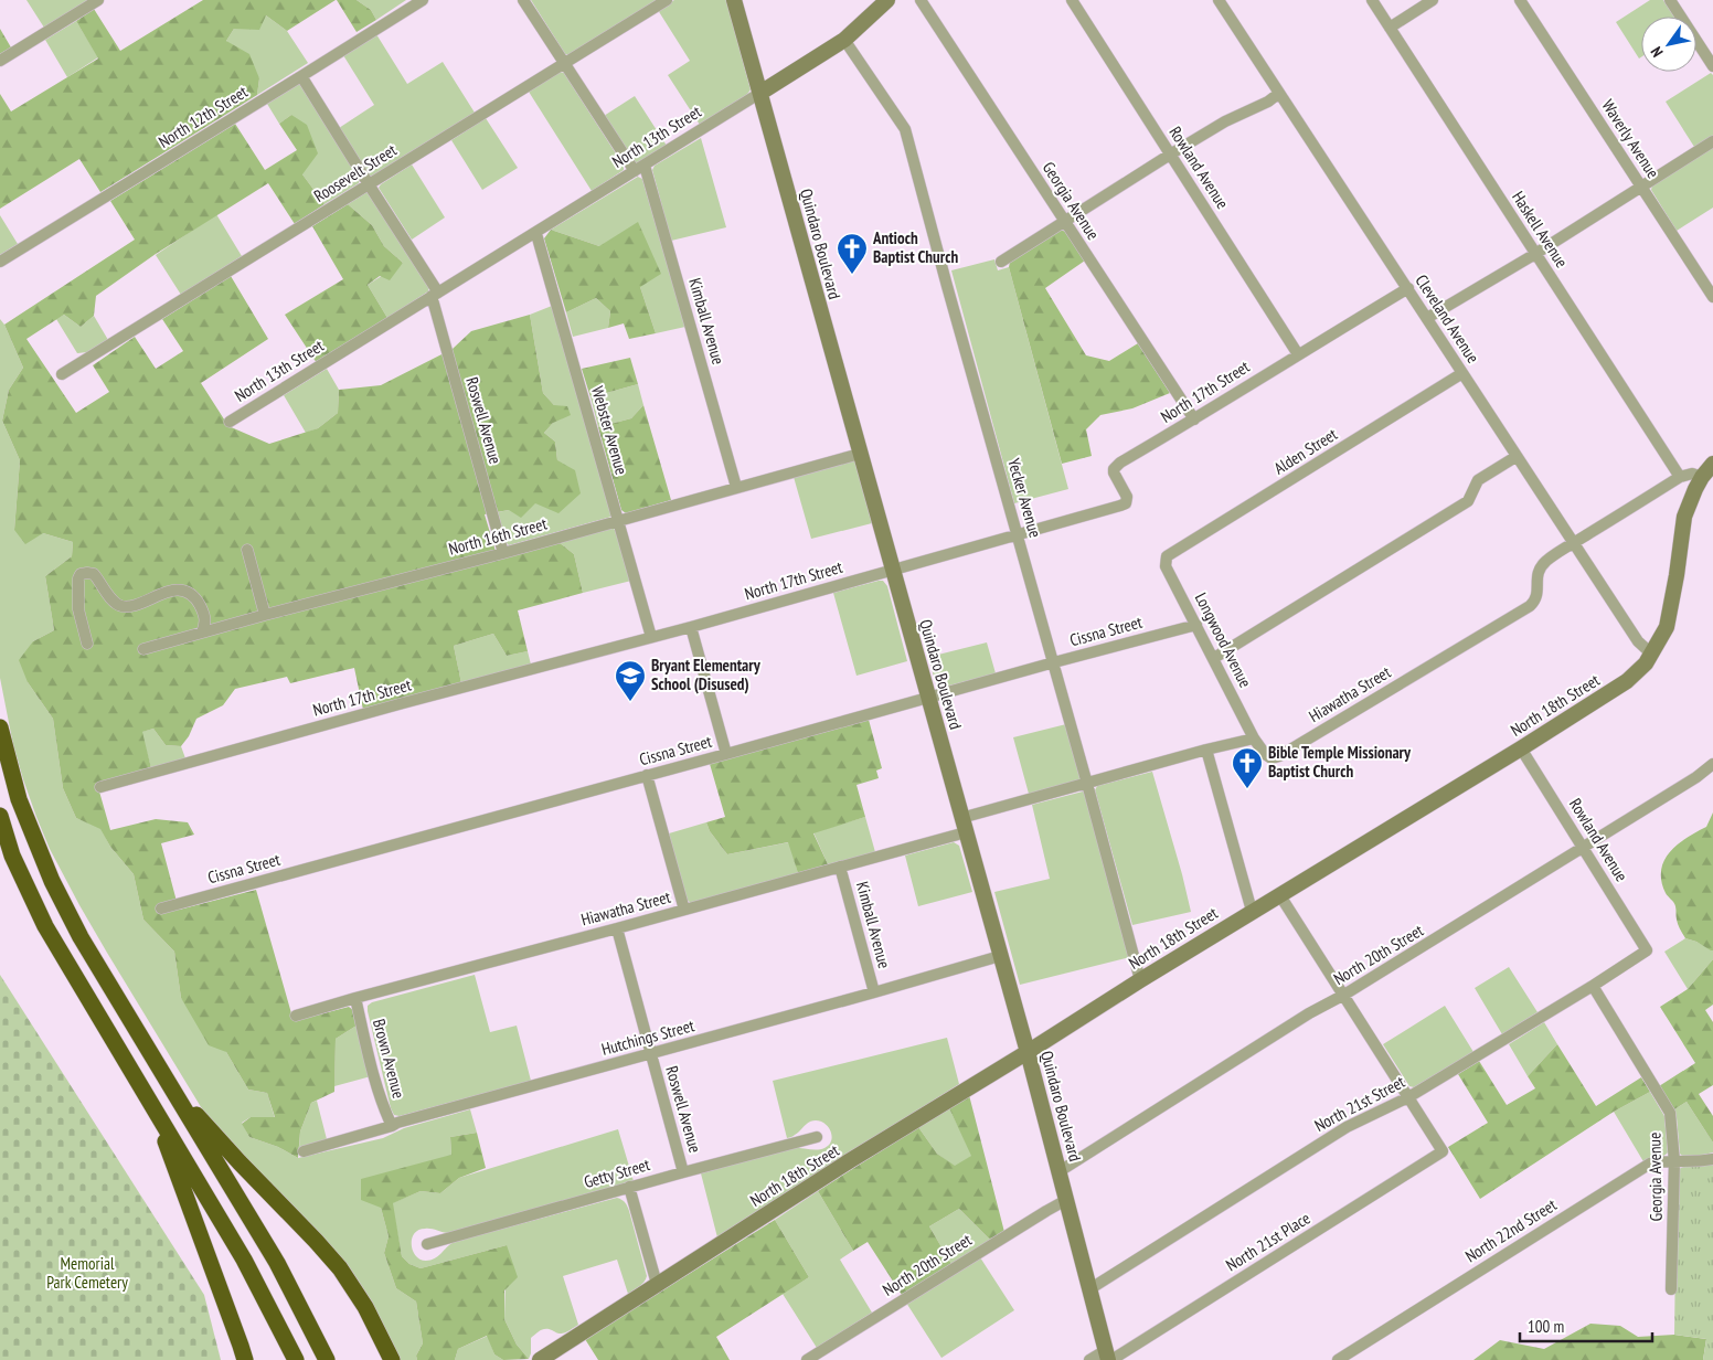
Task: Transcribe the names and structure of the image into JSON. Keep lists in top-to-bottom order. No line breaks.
{"streets":{"main road":["North 13th Street","Quindaro Boulevard","North 18th Street"],"street":["North 12th Street","Waverly Avenue","Rowland Avenue","Roosevelt Street","Georgia Avenue","Haskell Avenue","Cleveland Avenue","Kimball Avenue","North 17th Street","Roswell Avenue","Webster Avenue","Alden Street","Yecker Avenue","North 16th Street","Cissna Street","Longwood Avenue","Hiawatha Street","North 20th Street","Hutchings Street","Brown Avenue","North 21st Street","Getty Street","North 22nd Street","North 21st Place"]},"crossings":[["North 12th Street","Roswell Avenue"],["North 13th Street","Quindaro Boulevard"],["North 13th Street","Kimball Avenue"],["North 13th Street","Roswell Avenue"],["North 13th Street","Webster Avenue"],["North 13th Street","Yecker Avenue"],["Rowland Avenue","North 17th Street"],["Rowland Avenue","North 18th Street"],["Rowland Avenue","North 20th Street"],["Rowland Avenue","North 21st Street"],["Roosevelt Street","Kimball Avenue"],["Roosevelt Street","Roswell Avenue"],["Georgia Avenue","North 17th Street"],["Georgia Avenue","North 21st Street"],["Georgia Avenue","North 22nd Street"],["Haskell Avenue","Hiawatha Street"],["Quindaro Boulevard","North 17th Street"],["Quindaro Boulevard","North 16th Street"],["Quindaro Boulevard","Cissna Street"],["Quindaro Boulevard","Hiawatha Street"],["Quindaro Boulevard","North 18th Street"],["Quindaro Boulevard","North 20th Street"],["Quindaro Boulevard","Hutchings Street"],["Quindaro Boulevard","North 21st Street"],["Quindaro Boulevard","North 21st Place"],["Cleveland Avenue","North 17th Street"],["Cleveland Avenue","Alden Street"],["Cleveland Avenue","Hiawatha Street"],["Cleveland Avenue","North 18th Street"],["Kimball Avenue","North 16th Street"],["Kimball Avenue","Hiawatha Street"],["Kimball Avenue","Hutchings Street"],["North 17th Street","Webster Avenue"],["North 17th Street","Yecker Avenue"],["Roswell Avenue","North 16th Street"],["Roswell Avenue","Hiawatha Street"],["Roswell Avenue","Hutchings Street"],["Roswell Avenue","Getty Street"],["Webster Avenue","North 16th Street"],["Alden Street","Longwood Avenue"],["Yecker Avenue","Cissna Street"],["Yecker Avenue","Hiawatha Street"],["Yecker Avenue","North 18th Street"],["Cissna Street","Longwood Avenue"],["Longwood Avenue","Hiawatha Street"],["Hiawatha Street","Brown Avenue"],["Hutchings Street","Brown Avenue"],["North 21st Street","North 21st Place"]],"parks":["Memorial Park Cemetery"],"places":{"church":["Antioch Baptist Church","Bible Temple Missionary Baptist Church"],"school or university":["Bryant Elementary School (Disused)"]},"scale_bar":"100 m","north":"bottom left"}
